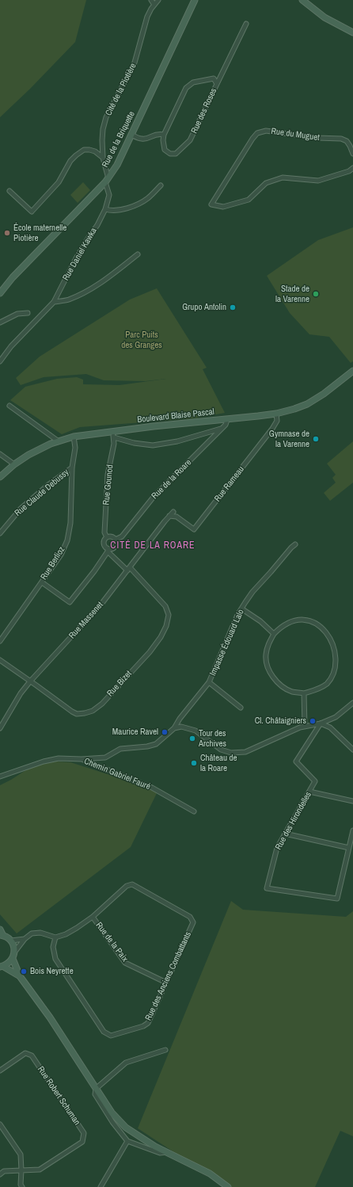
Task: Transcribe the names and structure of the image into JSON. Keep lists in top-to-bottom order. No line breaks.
{"streets":{"main road":["Rue de la Briquette","Boulevard Blaise Pascal"],"street":["Cité de la Piotière","Rue des Roses","Rue du Muguet","Rue Daniel Kawka","Rue de la Roare","Rue Rameau","Rue Gounod","Rue Claude Debussy","Rue Berlioz","Rue Massenet","Impasse Édouard Lalo","Rue Bizet","Chemin Gabriel Fauré","Rue des Hirondelles","Rue de la Paix","Rue des Anciens Combattants","Rue Robert Schuman"]},"crossings":[["Cité de la Piotière","Rue de la Briquette"],["Cité de la Piotière","Rue Daniel Kawka"],["Rue de la Briquette","Rue Daniel Kawka"],["Boulevard Blaise Pascal","Rue de la Roare"],["Boulevard Blaise Pascal","Rue Rameau"],["Boulevard Blaise Pascal","Rue Gounod"],["Boulevard Blaise Pascal","Rue Berlioz"],["Rue de la Roare","Rue Gounod"],["Rue de la Roare","Rue Berlioz"],["Rue de la Roare","Rue Bizet"],["Rue Rameau","Rue Massenet"],["Rue Gounod","Rue Bizet"],["Rue Claude Debussy","Rue Berlioz"],["Rue Massenet","Rue Bizet"],["Impasse Édouard Lalo","Chemin Gabriel Fauré"],["Rue de la Paix","Rue des Anciens Combattants"]],"districts":["CITÉ DE LA ROARE"],"parks":["Parc Puits des Granges"],"places":["École maternelle Piotière","Stade de la Varenne","Grupo Antolin","Gymnase de la Varenne","Cl. Châtaigniers","Maurice Ravel","Tour des Archives","Château de la Roare","Bois Neyrette"]}
